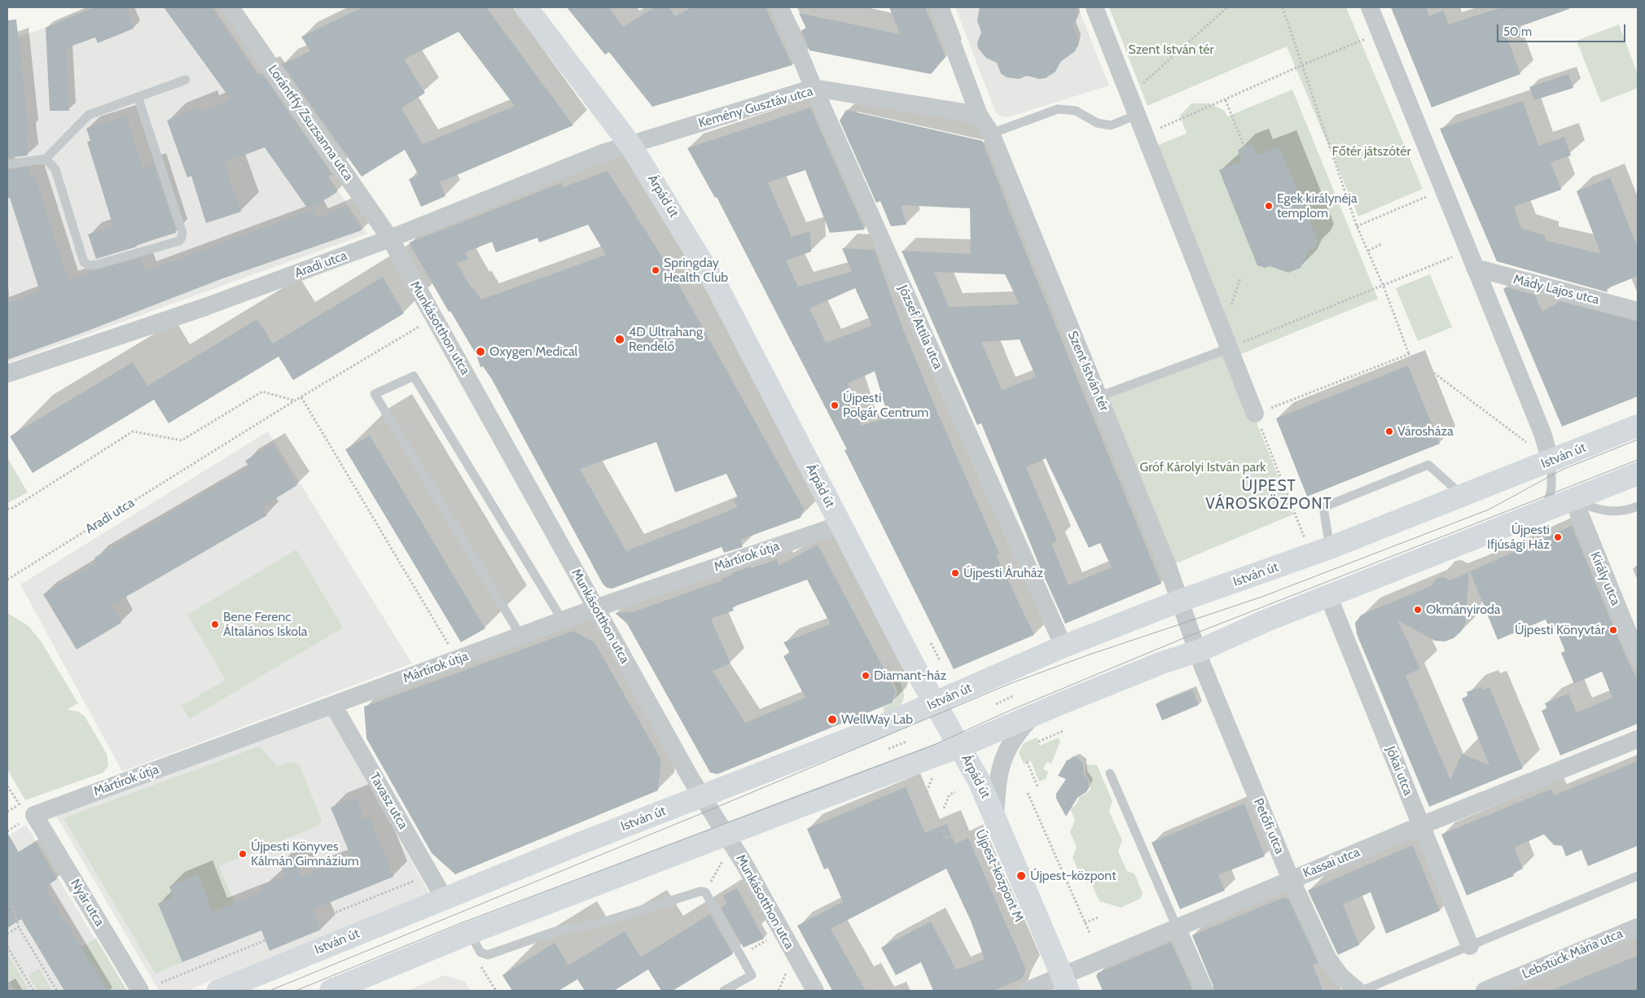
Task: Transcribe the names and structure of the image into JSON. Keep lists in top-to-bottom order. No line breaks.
{"streets":{"main road":["Árpád út","István út"],"street":["Kemény Gusztáv utca","Lorántffy Zsuzsanna utca","Aradi utca","Mády Lajos utca","József Attila utca","Munkásotthon utca","Szent István tér","Mártírok útja","Király utca","Jókai utca","Tavasz utca","Petőfi utca","Kassai utca","Nyár utca","Lebstück Mária utca"],"path":["Újpest-központ M"]},"crossings":[["Kemény Gusztáv utca","Árpád út"],["Kemény Gusztáv utca","Aradi utca"],["Kemény Gusztáv utca","József Attila utca"],["Kemény Gusztáv utca","Szent István tér"],["Lorántffy Zsuzsanna utca","Aradi utca"],["Lorántffy Zsuzsanna utca","Munkásotthon utca"],["Árpád út","Aradi utca"],["Árpád út","István út"],["Árpád út","Mártírok útja"],["Árpád út","Kassai utca"],["Aradi utca","Munkásotthon utca"],["József Attila utca","István út"],["Munkásotthon utca","István út"],["Munkásotthon utca","Mártírok útja"],["Szent István tér","István út"],["Szent István tér","Petőfi utca"],["István út","Tavasz utca"],["Mártírok útja","Tavasz utca"],["Mártírok útja","Nyár utca"],["Jókai utca","Kassai utca"],["Petőfi utca","Kassai utca"]],"districts":["ÚJPEST VÁROSKÖZPONT"],"parks":["Szent István tér","Főtér játszótér","Gróf Károlyi István park"],"places":["Egek királynéja templom","Springday Health Club","4D Ultrahang Rendelő","Oxygen Medical","Újpesti Polgár Centrum","Városháza","Újpesti Ifjúsági Ház","Újpesti Áruház","Okmányiroda","Bene Ferenc Általános Iskola","Újpesti Könyvtár","Diamant-ház","WellWay Lab","Újpesti Könyves Kálmán Gimnázium","Újpest-központ"],"scale_bar":"50 m"}
